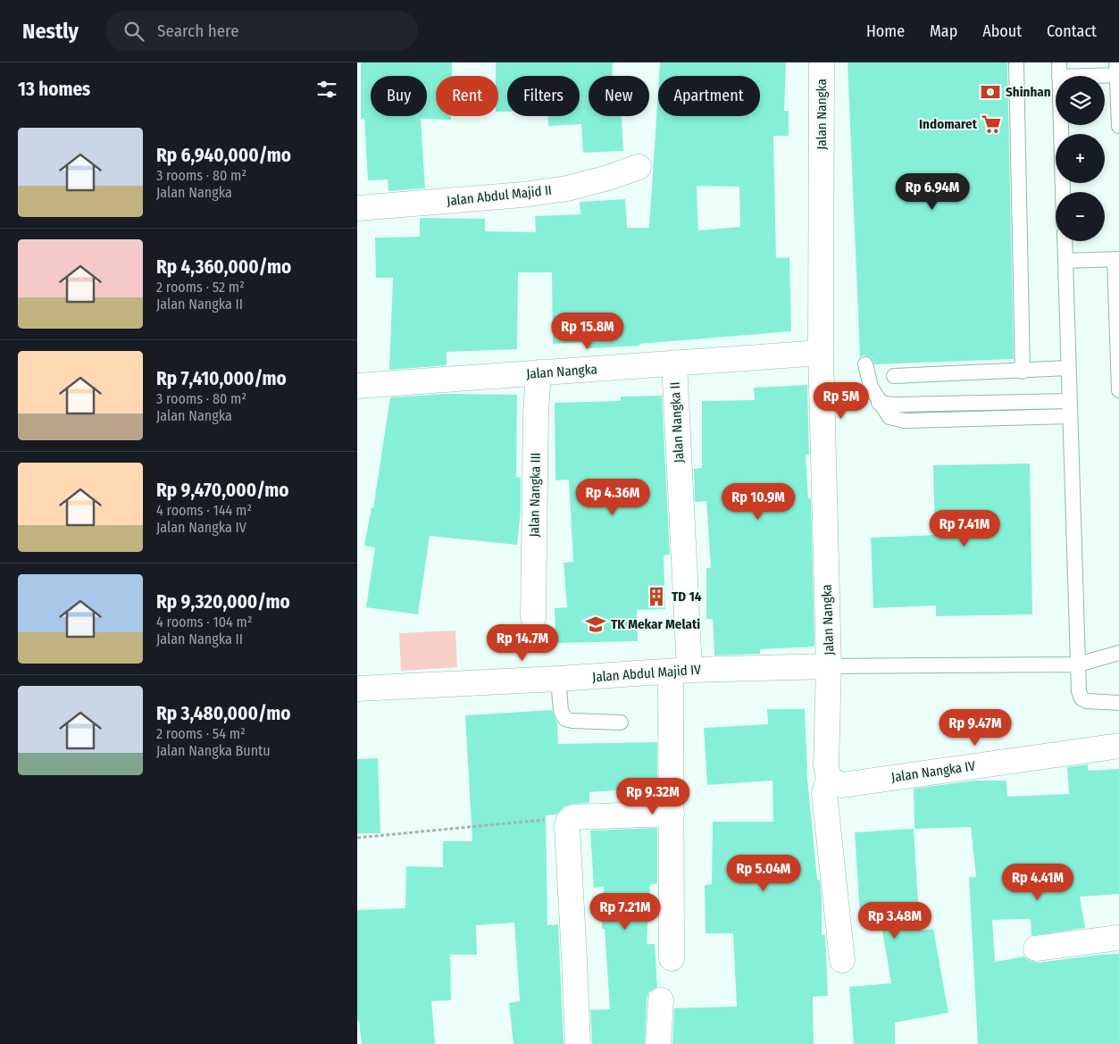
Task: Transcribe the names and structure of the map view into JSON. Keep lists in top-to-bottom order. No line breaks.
{"streets":{"street":["Jalan Nangka","Jalan Abdul Majid II","Jalan Nangka II","Jalan Nangka III","Jalan Abdul Majid IV","Jalan Nangka IV"]},"crossings":[["Jalan Nangka","Jalan Nangka II"],["Jalan Nangka","Jalan Nangka III"],["Jalan Nangka","Jalan Abdul Majid IV"],["Jalan Nangka","Jalan Nangka IV"],["Jalan Nangka II","Jalan Abdul Majid IV"]],"places":{"bank":["Shinhan"],"supermarket":["Indomaret"],"building":["TD 14"],"school or university":["TK Mekar Melati"]},"page":{"header":"Nestly","search":"Search here","nav":["Home","Map","About","Contact"],"heading":"13 homes","map_buttons":["+","−"],"chip":["Buy","Rent","Filters","New","Apartment"],"list":[{"name":"Rp 6,940,000/mo","note":"3 rooms · 80 m² · Jalan Nangka"},{"name":"Rp 4,360,000/mo","note":"2 rooms · 52 m² · Jalan Nangka II"},{"name":"Rp 7,410,000/mo","note":"3 rooms · 80 m² · Jalan Nangka"},{"name":"Rp 9,470,000/mo","note":"4 rooms · 144 m² · Jalan Nangka IV"},{"name":"Rp 9,320,000/mo","note":"4 rooms · 104 m² · Jalan Nangka II"},{"name":"Rp 3,480,000/mo","note":"2 rooms · 54 m² · Jalan Nangka Buntu"}],"price":["Rp 6.94M","Rp 15.8M","Rp 5M","Rp 4.36M","Rp 10.9M","Rp 7.41M","Rp 14.7M","Rp 9.47M","Rp 9.32M","Rp 5.04M","Rp 4.41M","Rp 7.21M","Rp 3.48M"]}}
